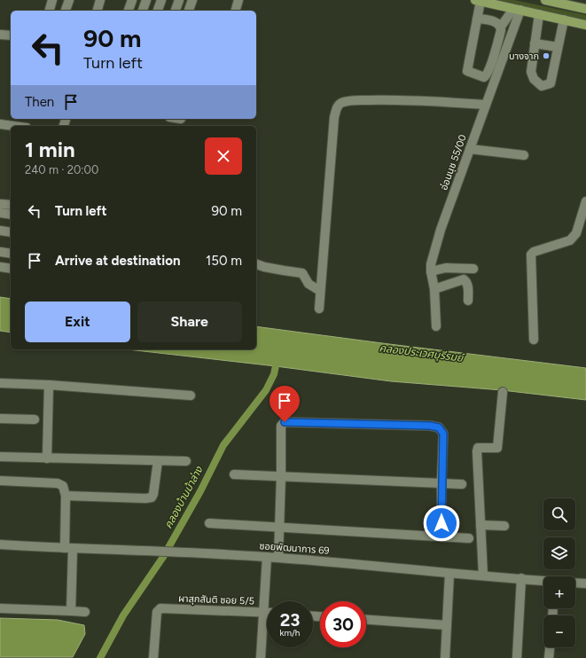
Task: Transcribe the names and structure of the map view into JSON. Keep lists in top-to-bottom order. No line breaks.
{"streets":{"street":["อ่อนนุช 55/00","ซอยพัฒนาการ 69","ผาสุกสันติ ซอย 5/5"]},"water":["คลองประเวศบุรีรมย์","คลองบ้านม้าล่าง"],"places":["บางจาก"],"page":{"turn":["90 m","Turn left"],"then":"Then","heading":["1 min","240 m · 20:00"],"list":[{"name":"Turn left","value":"90 m"},{"name":"Arrive at destination","value":"150 m"}],"buttons":["Exit","Share"],"map_buttons":["+","−"],"speed":"23 km/h","limit":"30"}}
